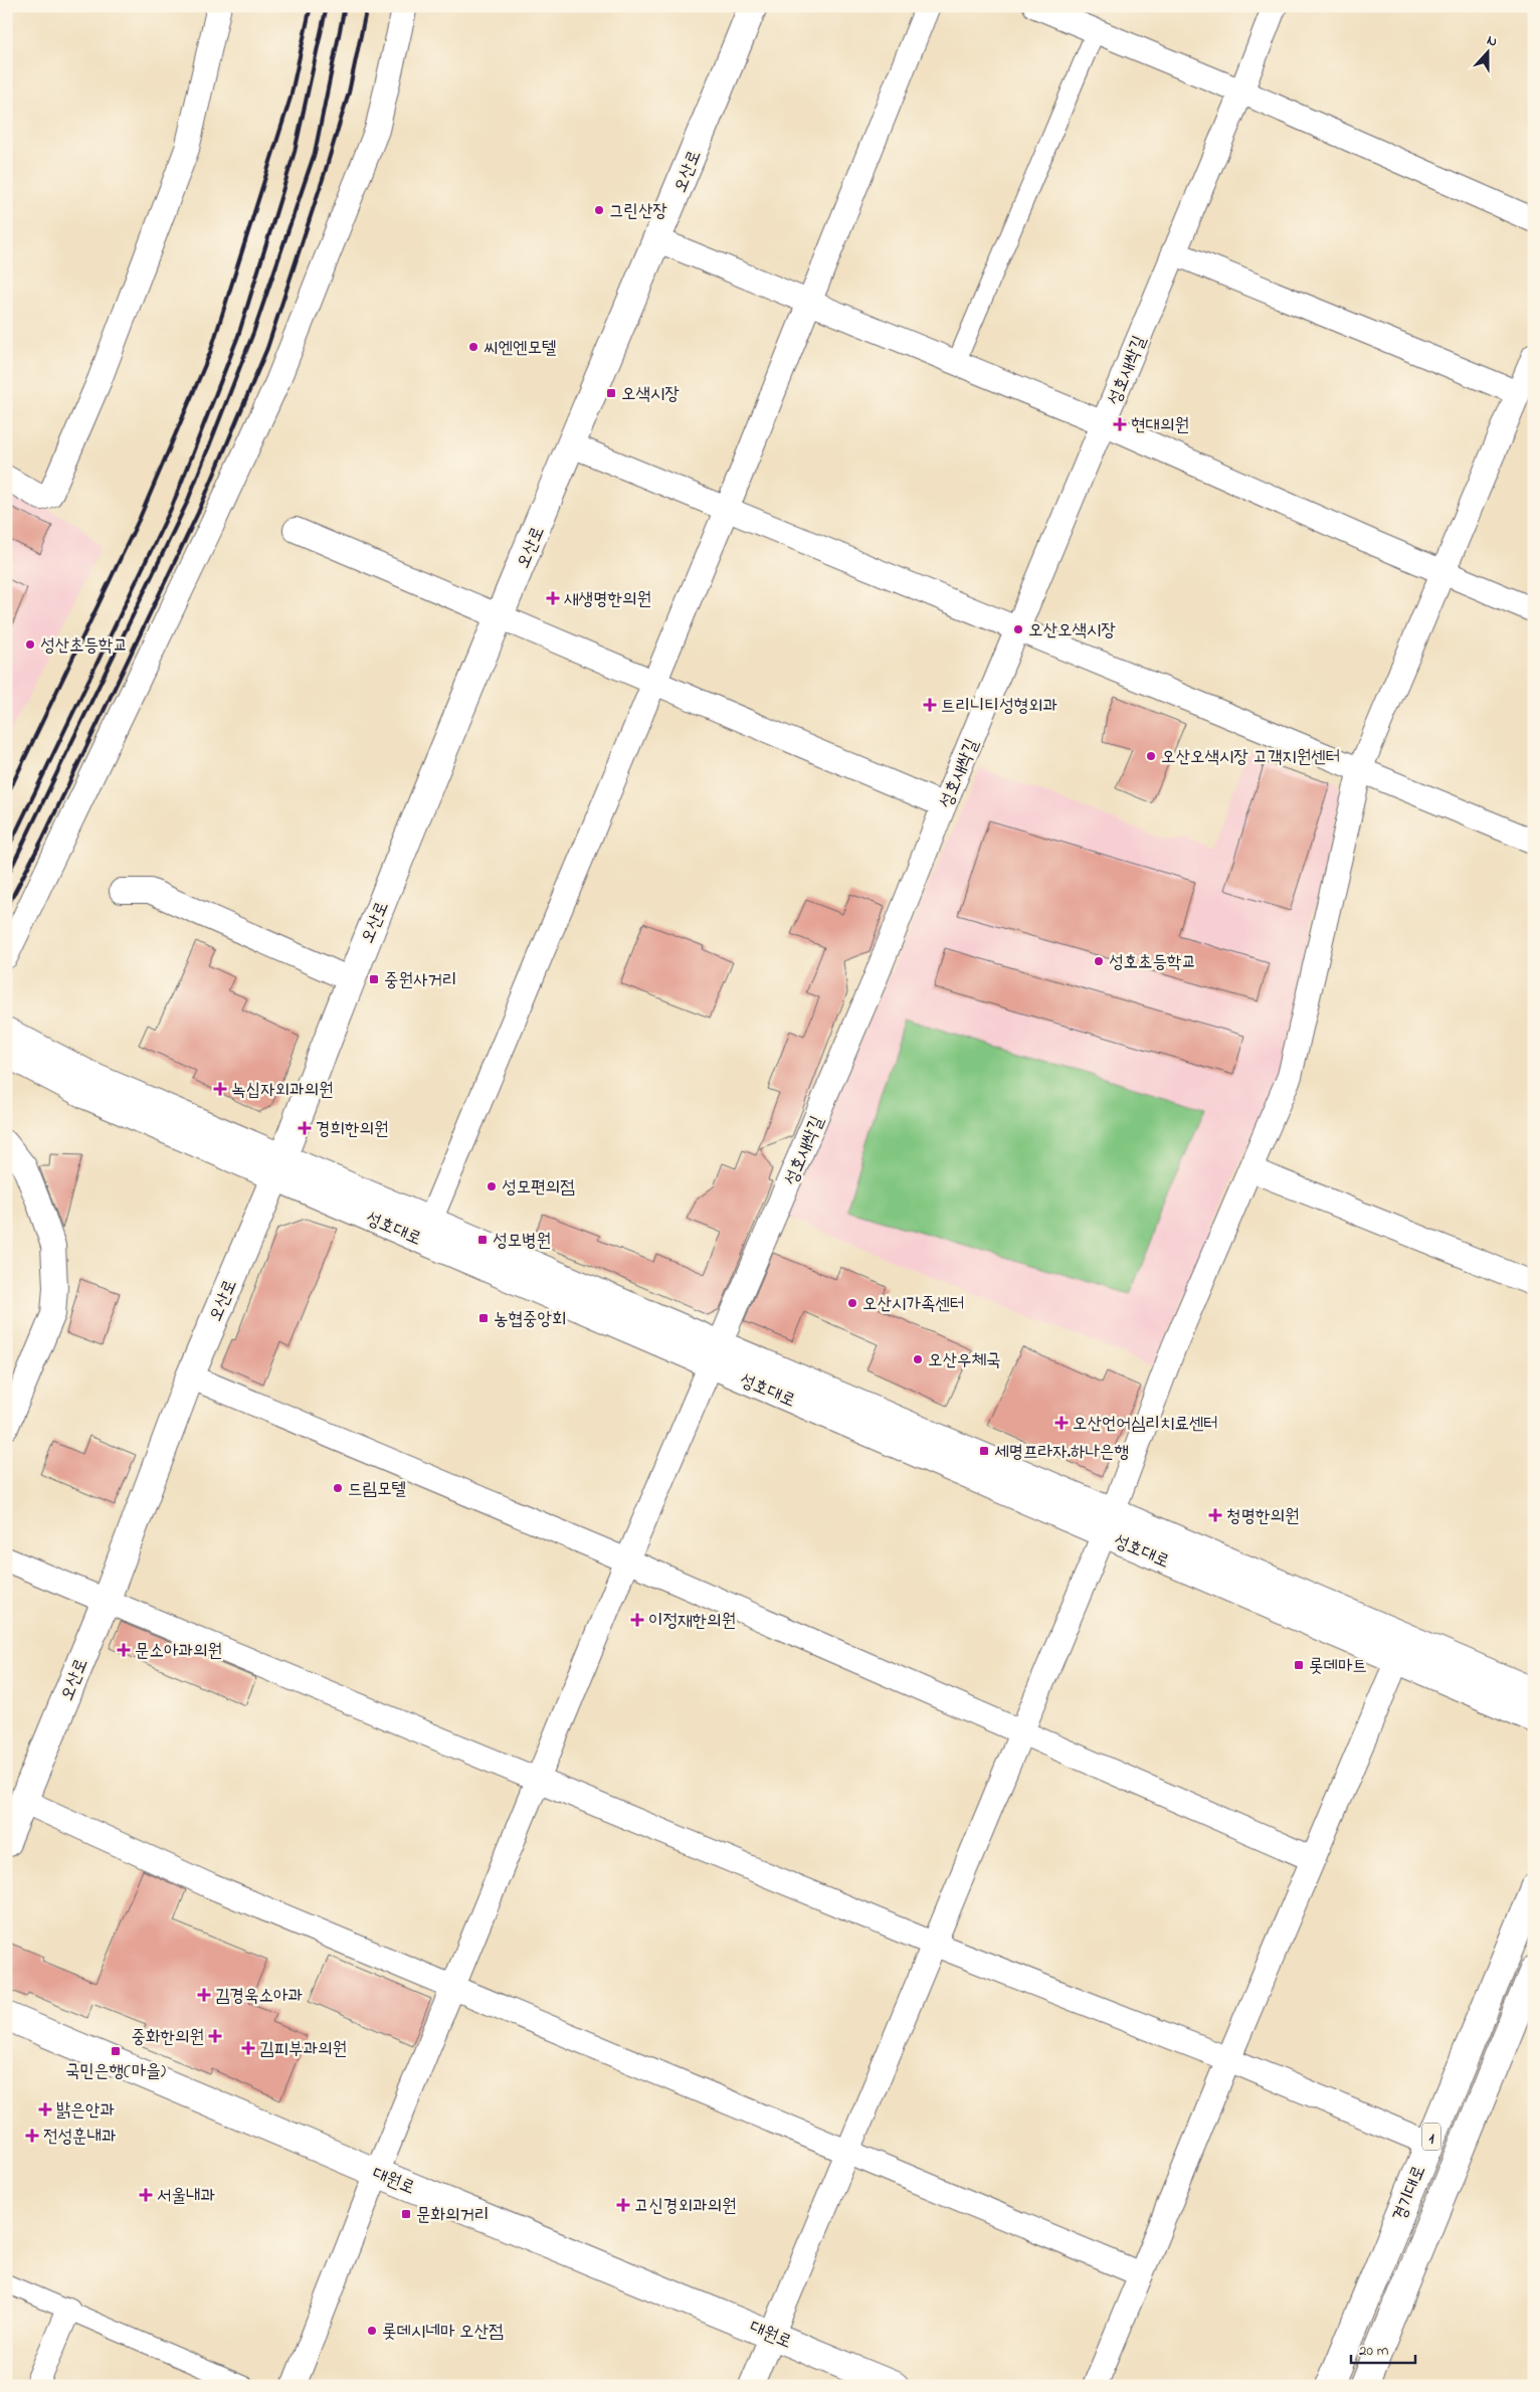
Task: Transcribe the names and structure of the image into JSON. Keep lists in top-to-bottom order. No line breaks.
{"streets":{"main road":["오산로","성호대로","1","대원로","경기대로"],"street":["성호새싹길"]},"crossings":[["오산로","성호대로"],["성호새싹길","성호대로"],["성호새싹길","대원로"]],"places":{"other":["그린산장","씨엔엔모텔","오산오색시장","성산초등학교","오산오색시장 고객지원센터","성호초등학교","성모편의점","오산시가족센터","오산우체국","드림모텔","롯데시네마 오산점"],"transit":["오색시장","중원사거리","성모병원","농협중앙회","세명프라자.하나은행","롯데마트","국민은행(마을)","문화의거리"],"health":["현대의원","새생명한의원","트리니티성형외과","녹십자외과의원","경희한의원","오산언어심리치료센터","청명한의원","이정재한의원","문소아과의원","김경욱소아과","중화한의원","김피부과의원","밝은안과","전성훈내과","서울내과","고신경외과의원"]},"scale_bar":"20 m","north":"top"}
